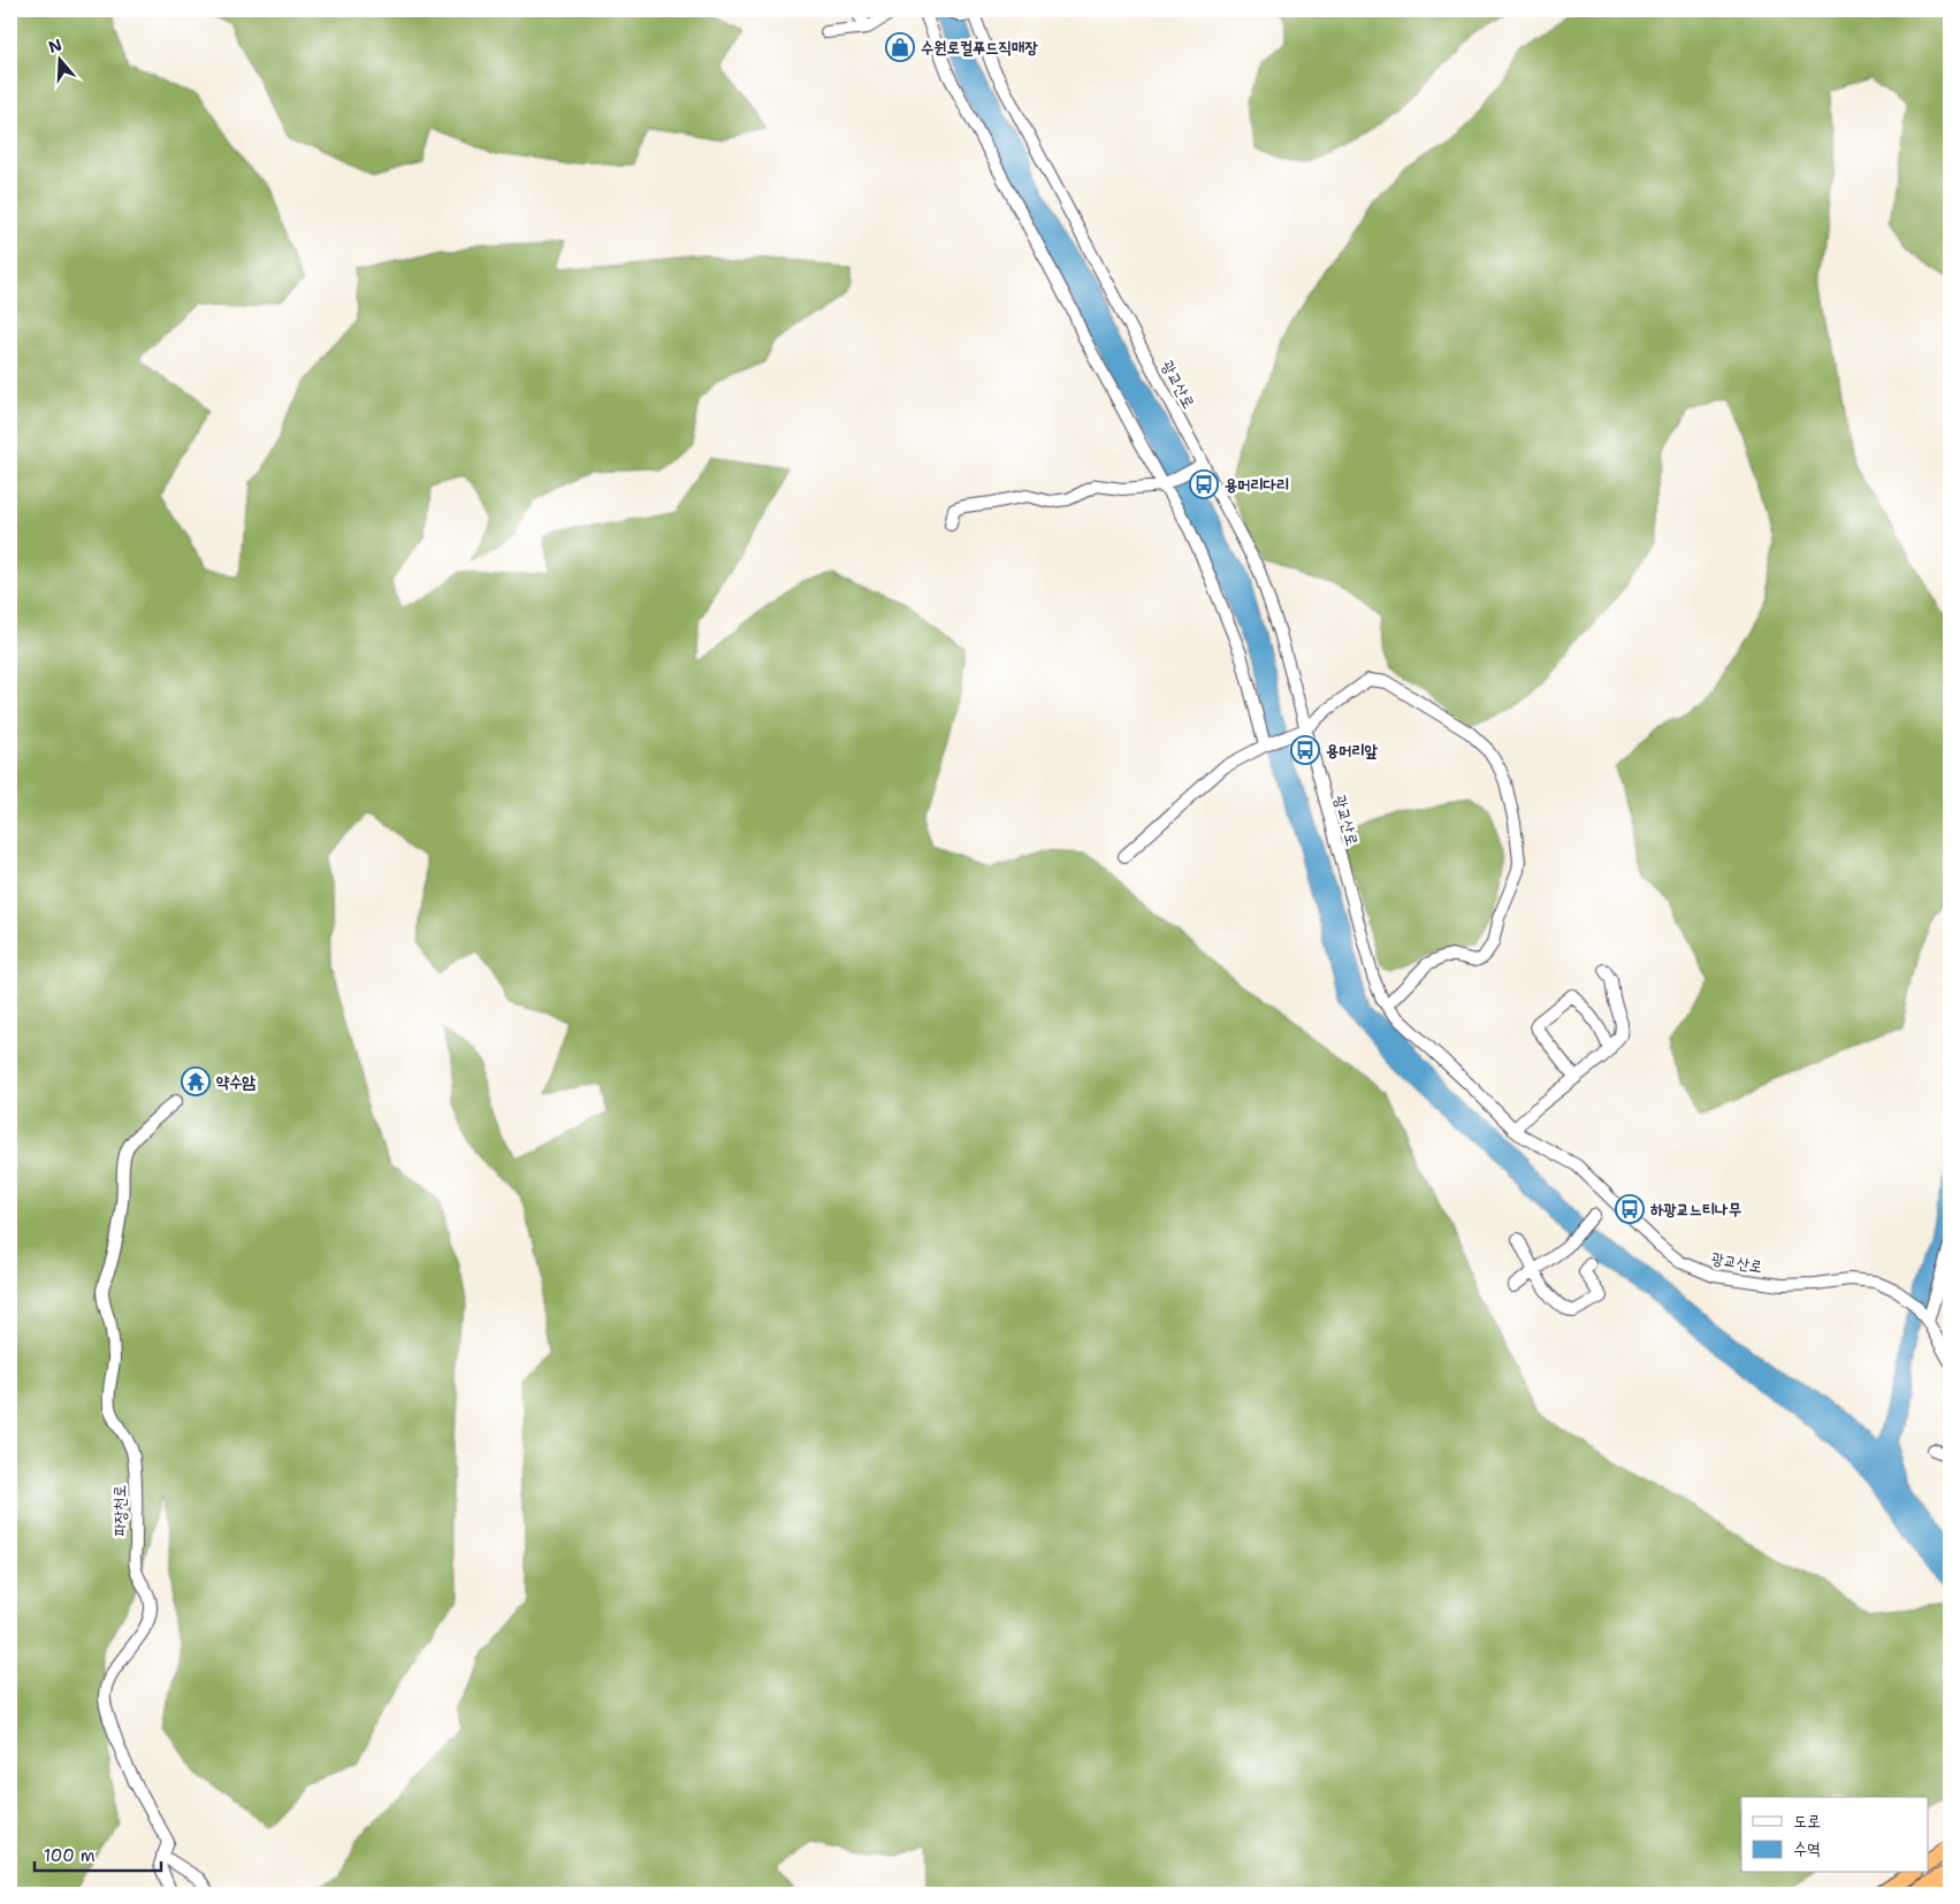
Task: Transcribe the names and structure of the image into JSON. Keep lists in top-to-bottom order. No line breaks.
{"streets":{"street":["광교산로","파장천로"]},"places":{"shop":["수원로컬푸드직매장"],"bus stop":["용머리다리","용머리앞","하광교느티나무"],"temple":["약수암"]},"legend":["도로","수역"],"scale_bar":"100 m","north":"top"}
